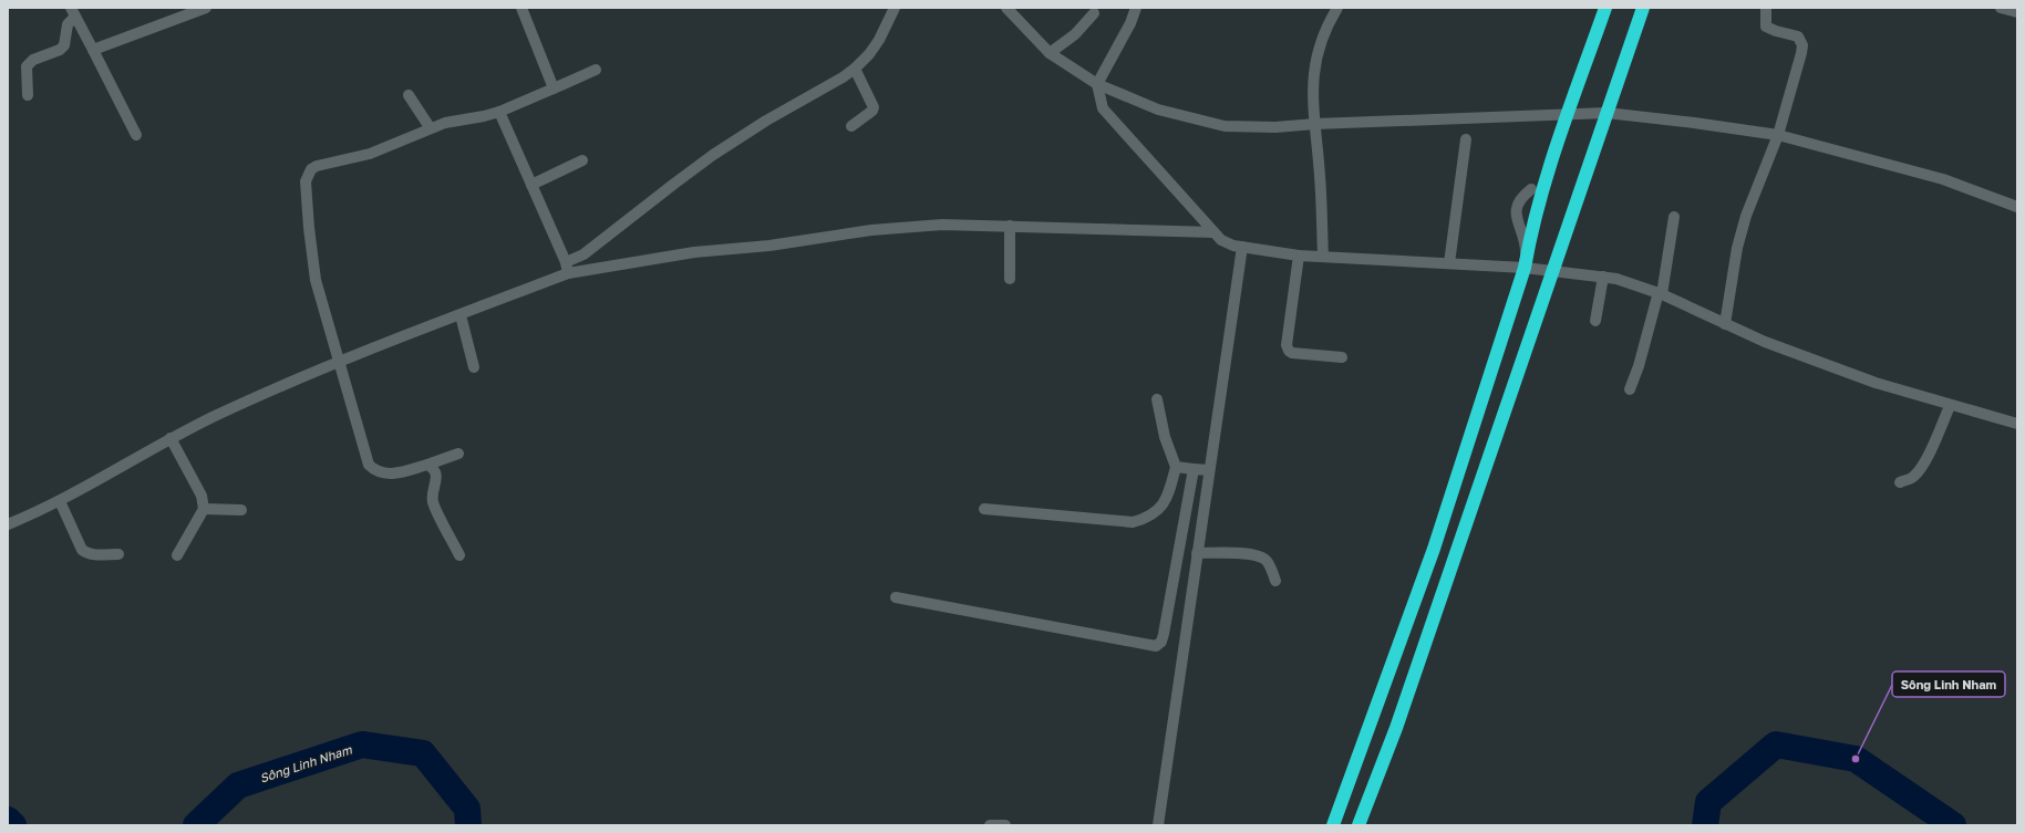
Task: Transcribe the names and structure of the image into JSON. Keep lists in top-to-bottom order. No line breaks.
{"water":["Sông Linh Nham"],"places":["Sông Linh Nham"]}
